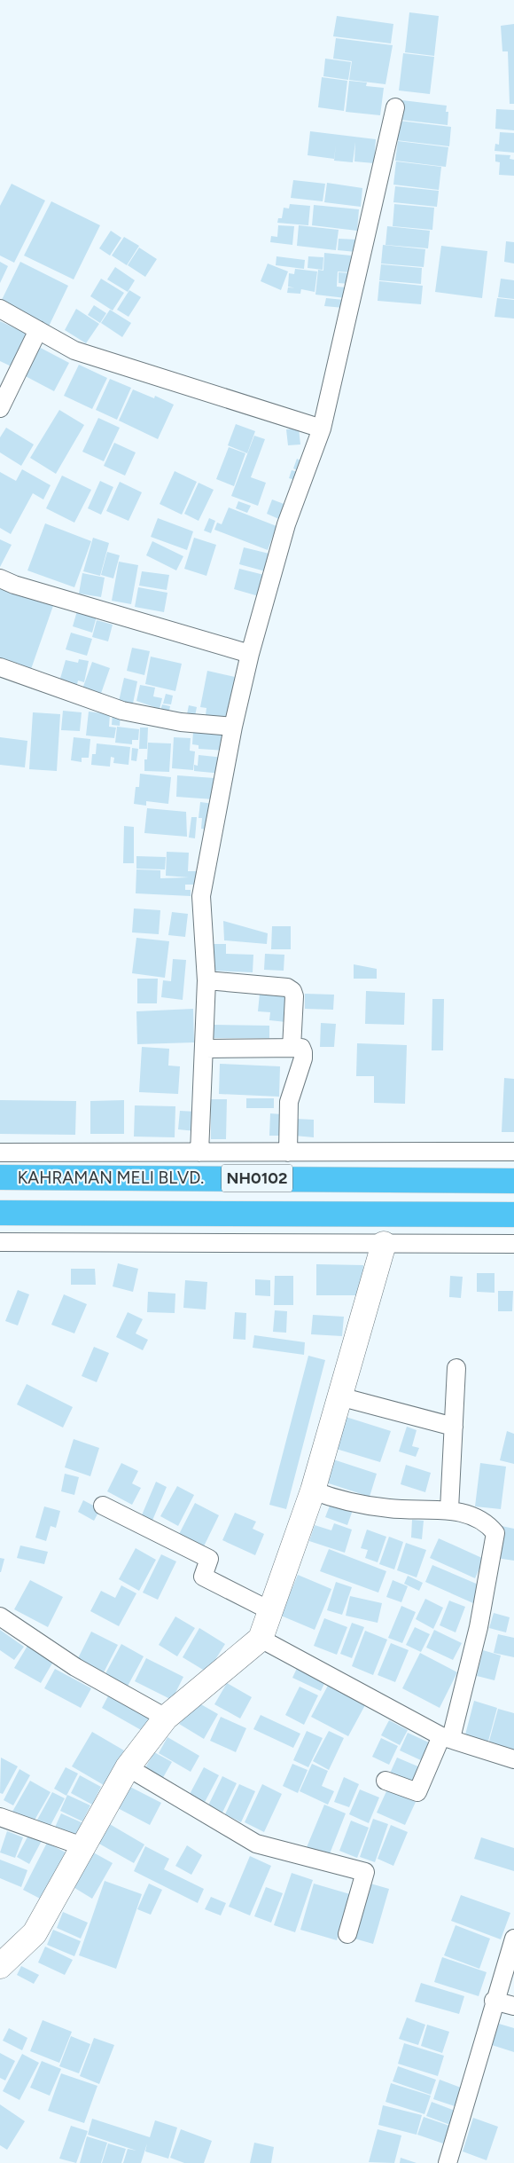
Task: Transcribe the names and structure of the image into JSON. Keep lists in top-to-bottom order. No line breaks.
{"streets":{"highway":["KAHRAMAN MELI BLVD.","NH0102"]}}
